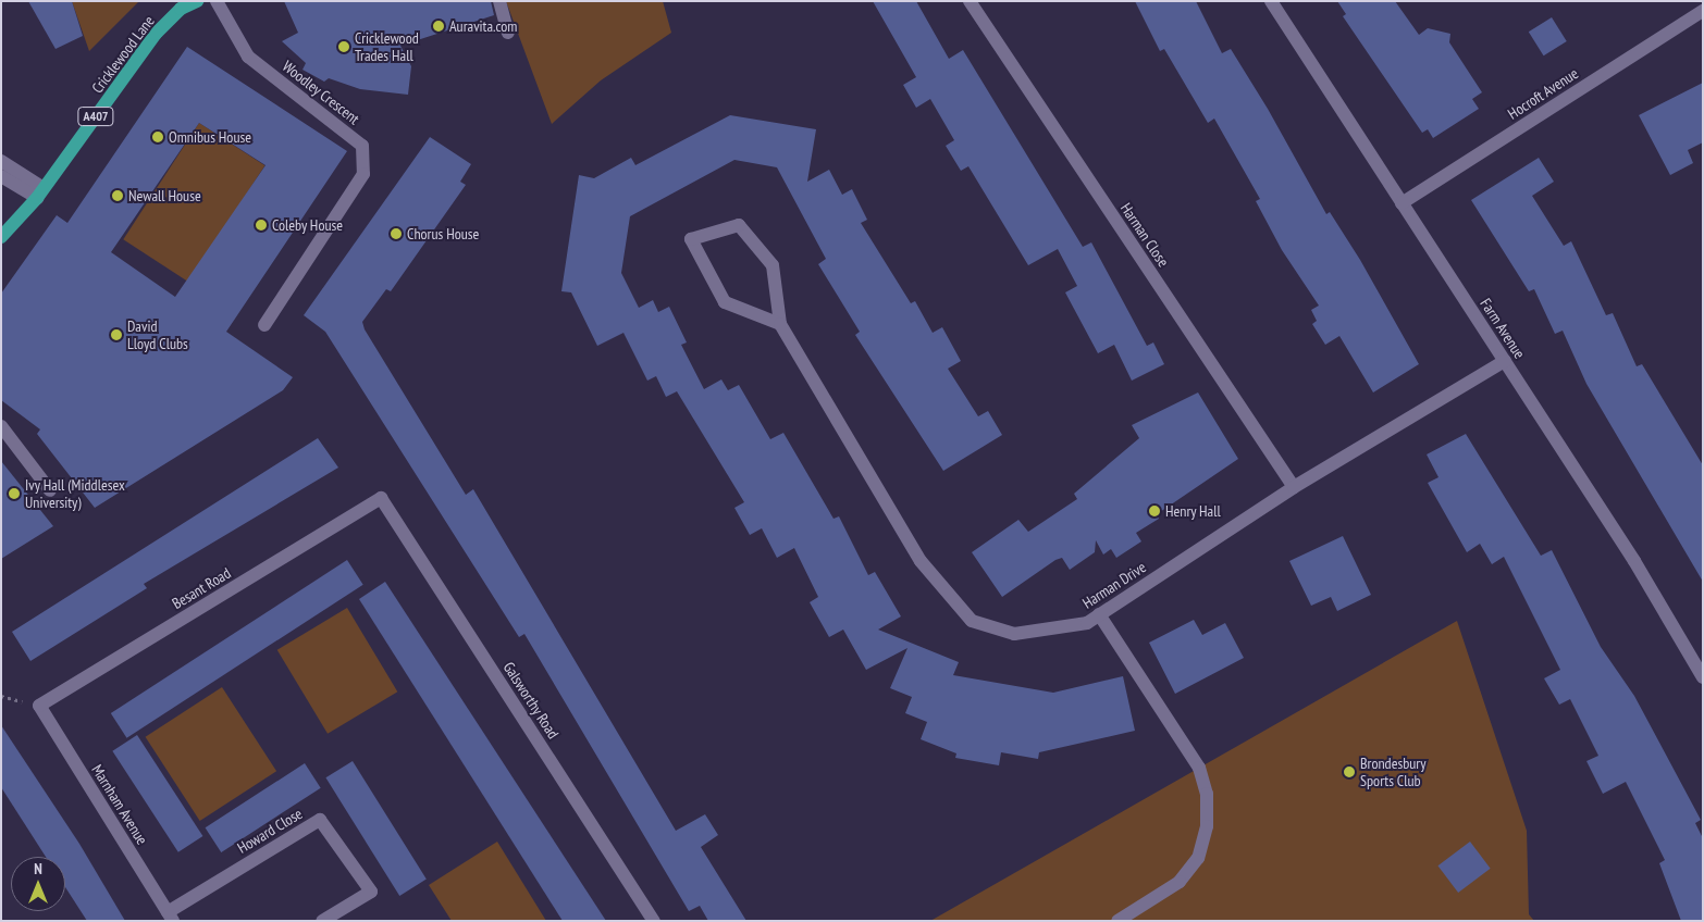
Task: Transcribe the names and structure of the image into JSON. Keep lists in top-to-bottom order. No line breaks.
{"streets":{"main road":["Cricklewood Lane","A407"],"street":["Woodley Crescent","Hocroft Avenue","Harman Close","Farm Avenue","Harman Drive","Besant Road","Galsworthy Road","Marnham Avenue","Howard Close"]},"crossings":[["Hocroft Avenue","Farm Avenue"],["Harman Close","Harman Drive"],["Farm Avenue","Harman Drive"],["Besant Road","Galsworthy Road"],["Besant Road","Marnham Avenue"],["Marnham Avenue","Howard Close"]],"places":["Auravita.com","Cricklewood Trades Hall","Omnibus House","Newall House","Coleby House","Chorus House","David Lloyd Clubs","Ivy Hall (Middlesex University)","Henry Hall","Brondesbury Sports Club"],"north":"top"}
